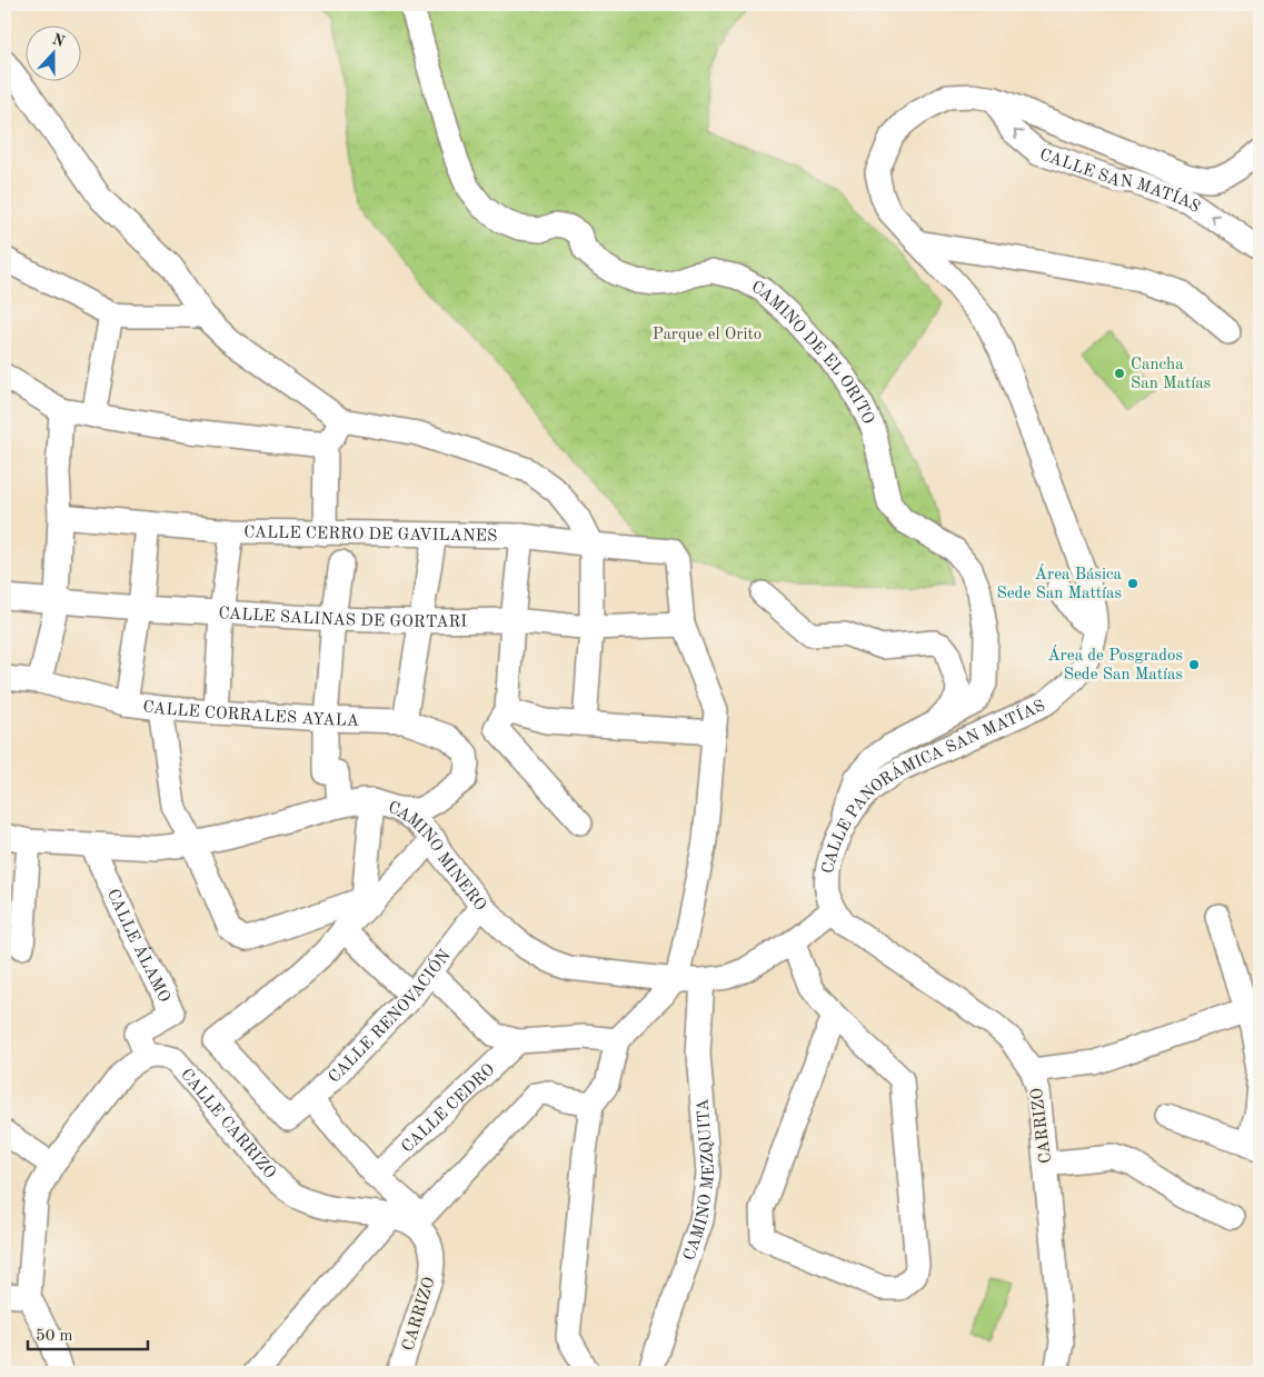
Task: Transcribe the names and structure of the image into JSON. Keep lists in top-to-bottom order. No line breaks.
{"streets":{"street":["CALLE SAN MATÍAS","CAMINO DE EL ORITO","CALLE CERRO DE GAVILANES","CALLE SALINAS DE GORTARI","CALLE CORRALES AYALA","CALLE PANORÁMICA SAN MATÍAS","CAMINO MINERO","CALLE ÁLAMO","CALLE RENOVACIÓN","CALLE CEDRO","CALLE CARRIZO","CARRIZO","CAMINO MEZQUITA"]},"crossings":[["CALLE SAN MATÍAS","CALLE PANORÁMICA SAN MATÍAS"],["CAMINO DE EL ORITO","CALLE PANORÁMICA SAN MATÍAS"],["CALLE CERRO DE GAVILANES","CALLE SALINAS DE GORTARI"],["CALLE CORRALES AYALA","CAMINO MINERO"],["CALLE PANORÁMICA SAN MATÍAS","CAMINO MINERO"],["CALLE PANORÁMICA SAN MATÍAS","CARRIZO"],["CAMINO MINERO","CALLE ÁLAMO"],["CAMINO MINERO","CALLE RENOVACIÓN"],["CAMINO MINERO","CARRIZO"],["CAMINO MINERO","CAMINO MEZQUITA"],["CALLE ÁLAMO","CALLE CARRIZO"],["CALLE RENOVACIÓN","CARRIZO"],["CALLE CEDRO","CARRIZO"],["CALLE CARRIZO","CARRIZO"]],"parks":["Parque el Orito"],"places":["Cancha San Matías","Área Básica Sede San Mattías","Área de Posgrados Sede San Matías"],"scale_bar":"50 m","north":"top"}
